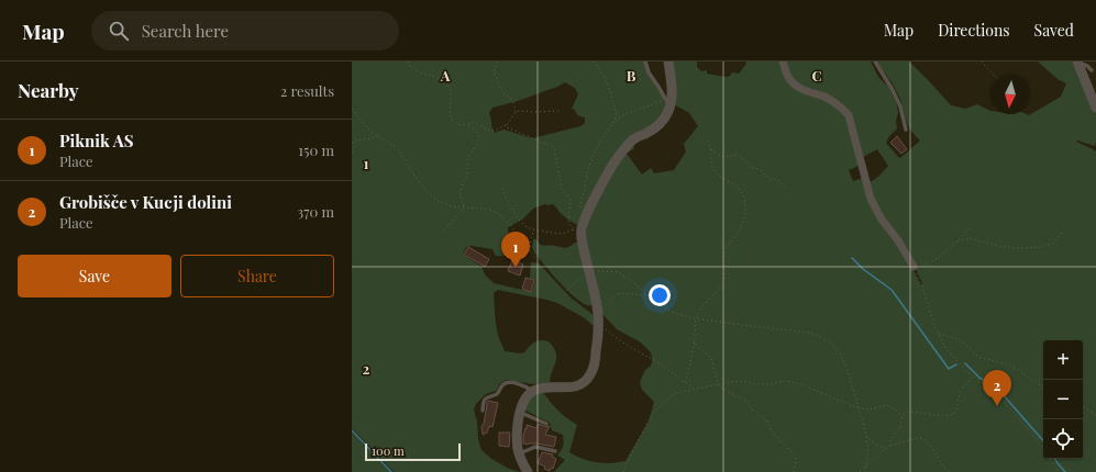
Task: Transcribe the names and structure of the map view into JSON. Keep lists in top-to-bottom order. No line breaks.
{"scale_bar":"100 m","north":"bottom","page":{"header":"Map","search":"Search here","nav":["Map","Directions","Saved"],"heading":["Nearby","2 results"],"list":[{"mark":"1","name":"Piknik AS","note":"Place","value":"150 m"},{"mark":"2","name":"Grobišče v Kucji dolini","note":"Place","value":"370 m"}],"pins":["1","2"],"buttons":["Save","Share"],"map_buttons":["+","−"],"scale":"100 m"},"grid":{"columns":["A","B","C"],"rows":["1","2"]}}
